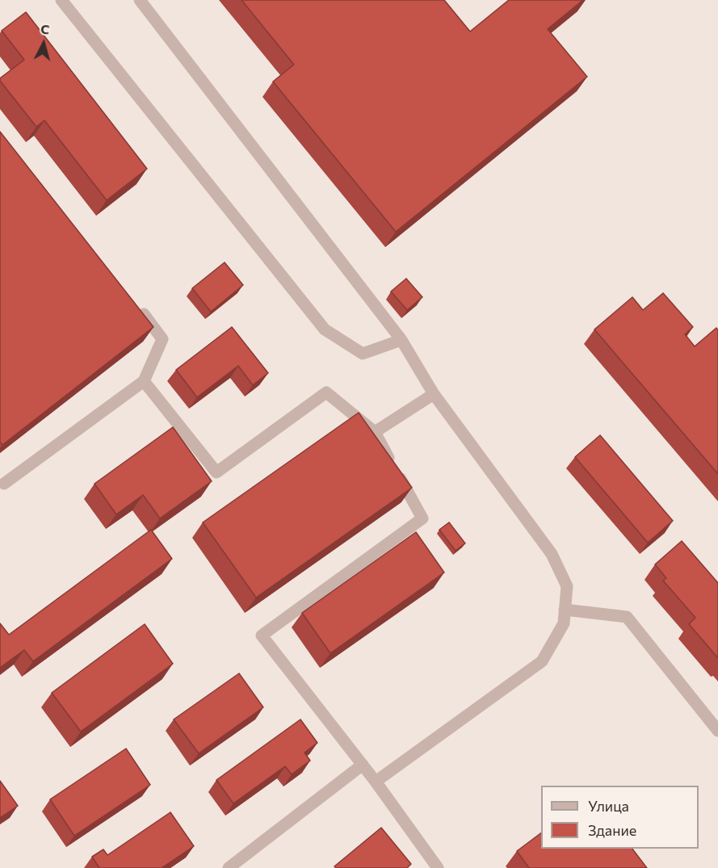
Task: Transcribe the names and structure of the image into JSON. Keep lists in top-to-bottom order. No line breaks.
{"legend":["Улица","Здание"],"north":"top"}
